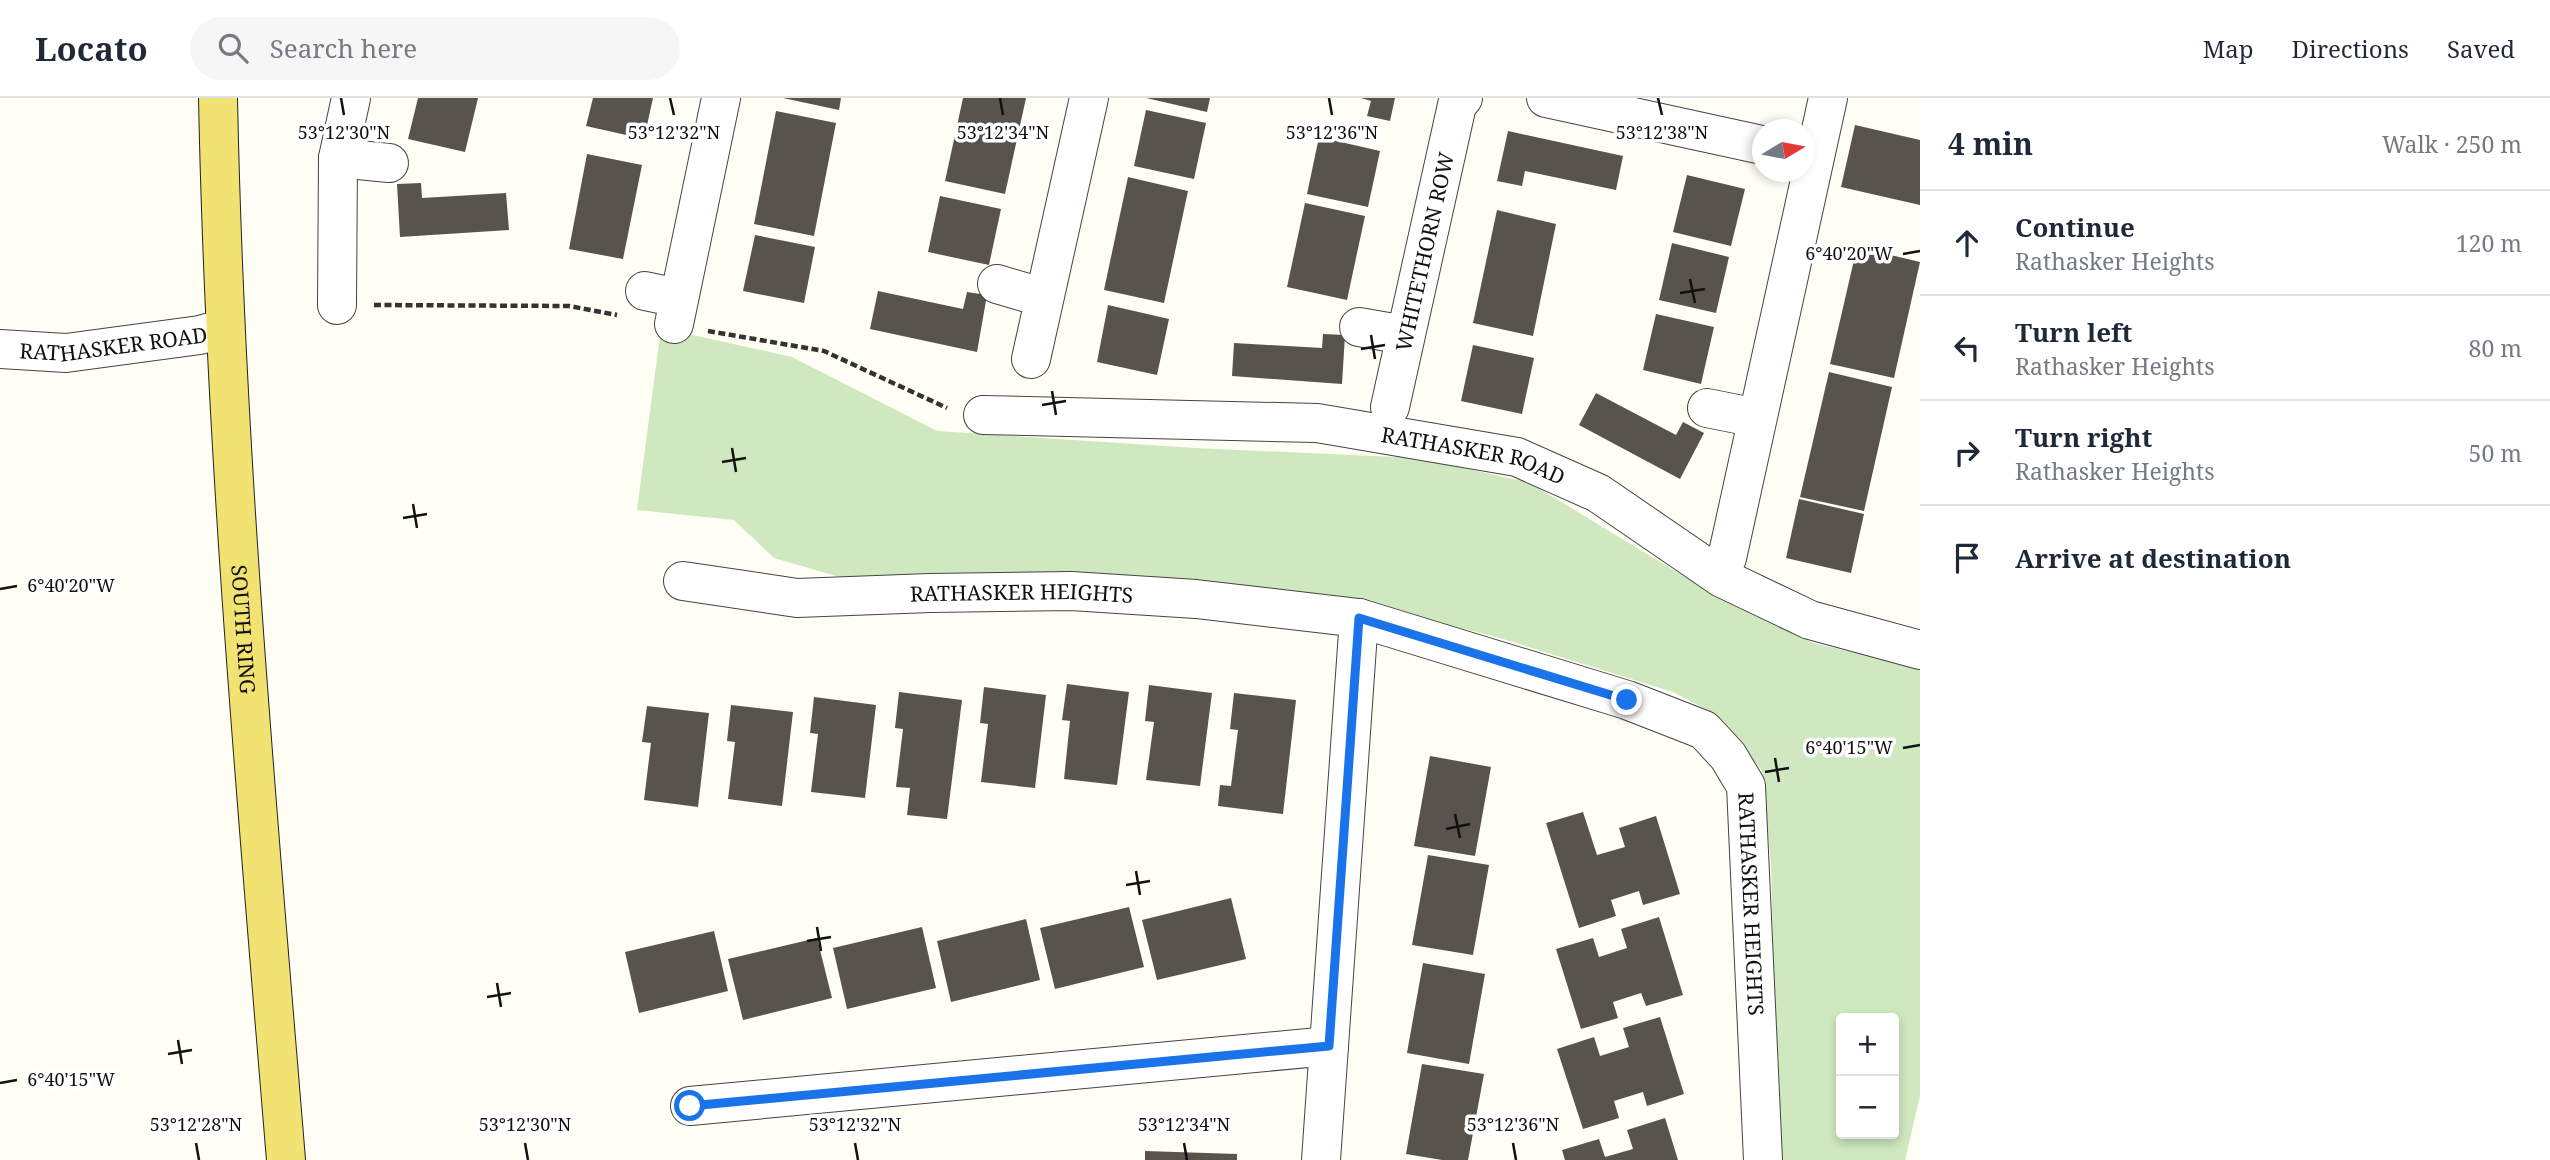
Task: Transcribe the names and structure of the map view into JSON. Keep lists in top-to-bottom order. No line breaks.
{"streets":{"main road":["SOUTH RING"],"street":["WHITETHORN ROW","RATHASKER ROAD","RATHASKER HEIGHTS"]},"crossings":[["RATHASKER ROAD","SOUTH RING"]],"north":"right","page":{"header":"Locato","search":"Search here","nav":["Map","Directions","Saved"],"heading":["4 min","Walk · 250 m"],"list":[["Continue","Rathasker Heights","120 m"],["Turn left","Rathasker Heights","80 m"],["Turn right","Rathasker Heights","50 m"],"Arrive at destination"],"map_buttons":["+","−"]},"coordinates":["53°12'32\"N","53°12'36\"N","53°12'30\"N","53°12'34\"N","53°12'38\"N","6°40'20\"W","6°40'15\"W","53°12'28\"N"]}
